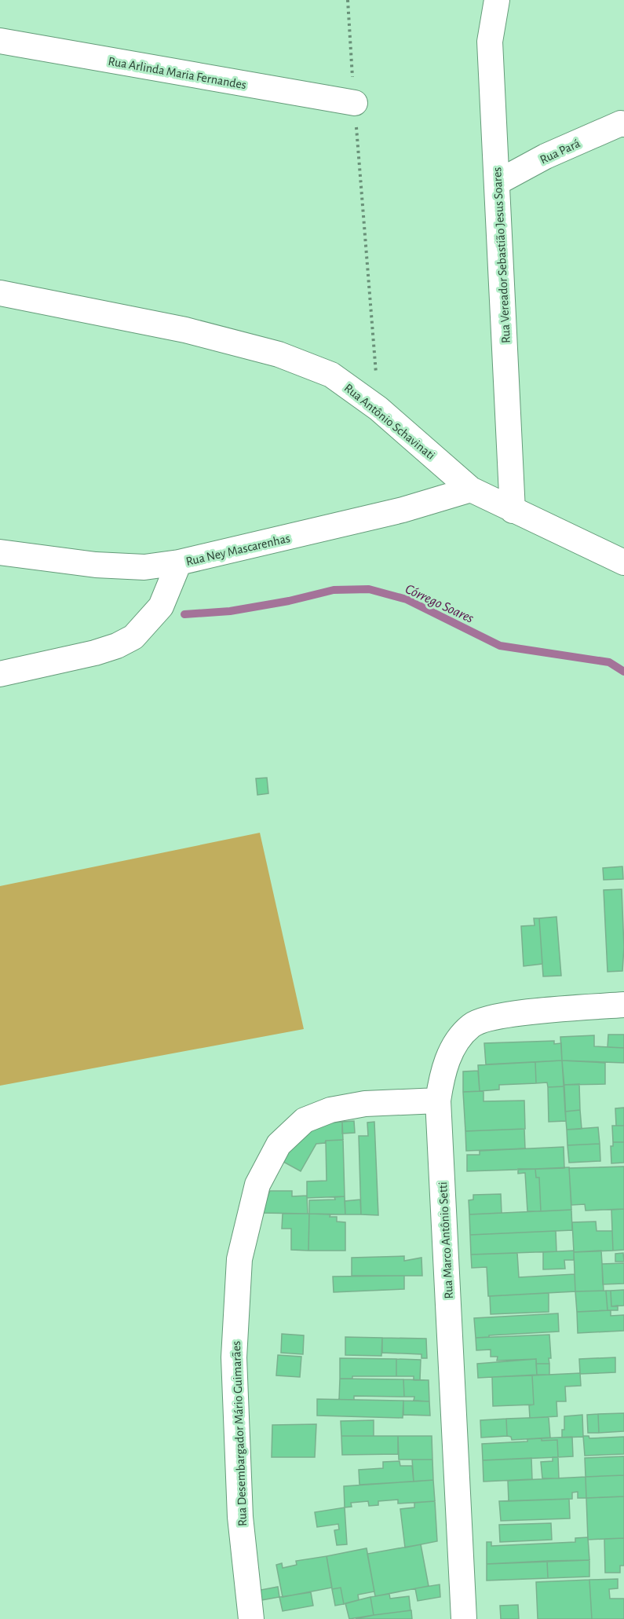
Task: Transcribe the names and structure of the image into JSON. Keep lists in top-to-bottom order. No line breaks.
{"streets":{"street":["Rua Arlinda Maria Fernandes","Rua Pará","Rua Vereador Sebastião Jesus Soares","Rua Antônio Schavinati","Rua Ney Mascarenhas","Rua Marco Antônio Setti","Rua Desembargador Mário Guimarães"]},"crossings":[["Rua Pará","Rua Vereador Sebastião Jesus Soares"],["Rua Vereador Sebastião Jesus Soares","Rua Antônio Schavinati"],["Rua Antônio Schavinati","Rua Ney Mascarenhas"],["Rua Marco Antônio Setti","Rua Desembargador Mário Guimarães"]],"water":["Córrego Soares"]}
